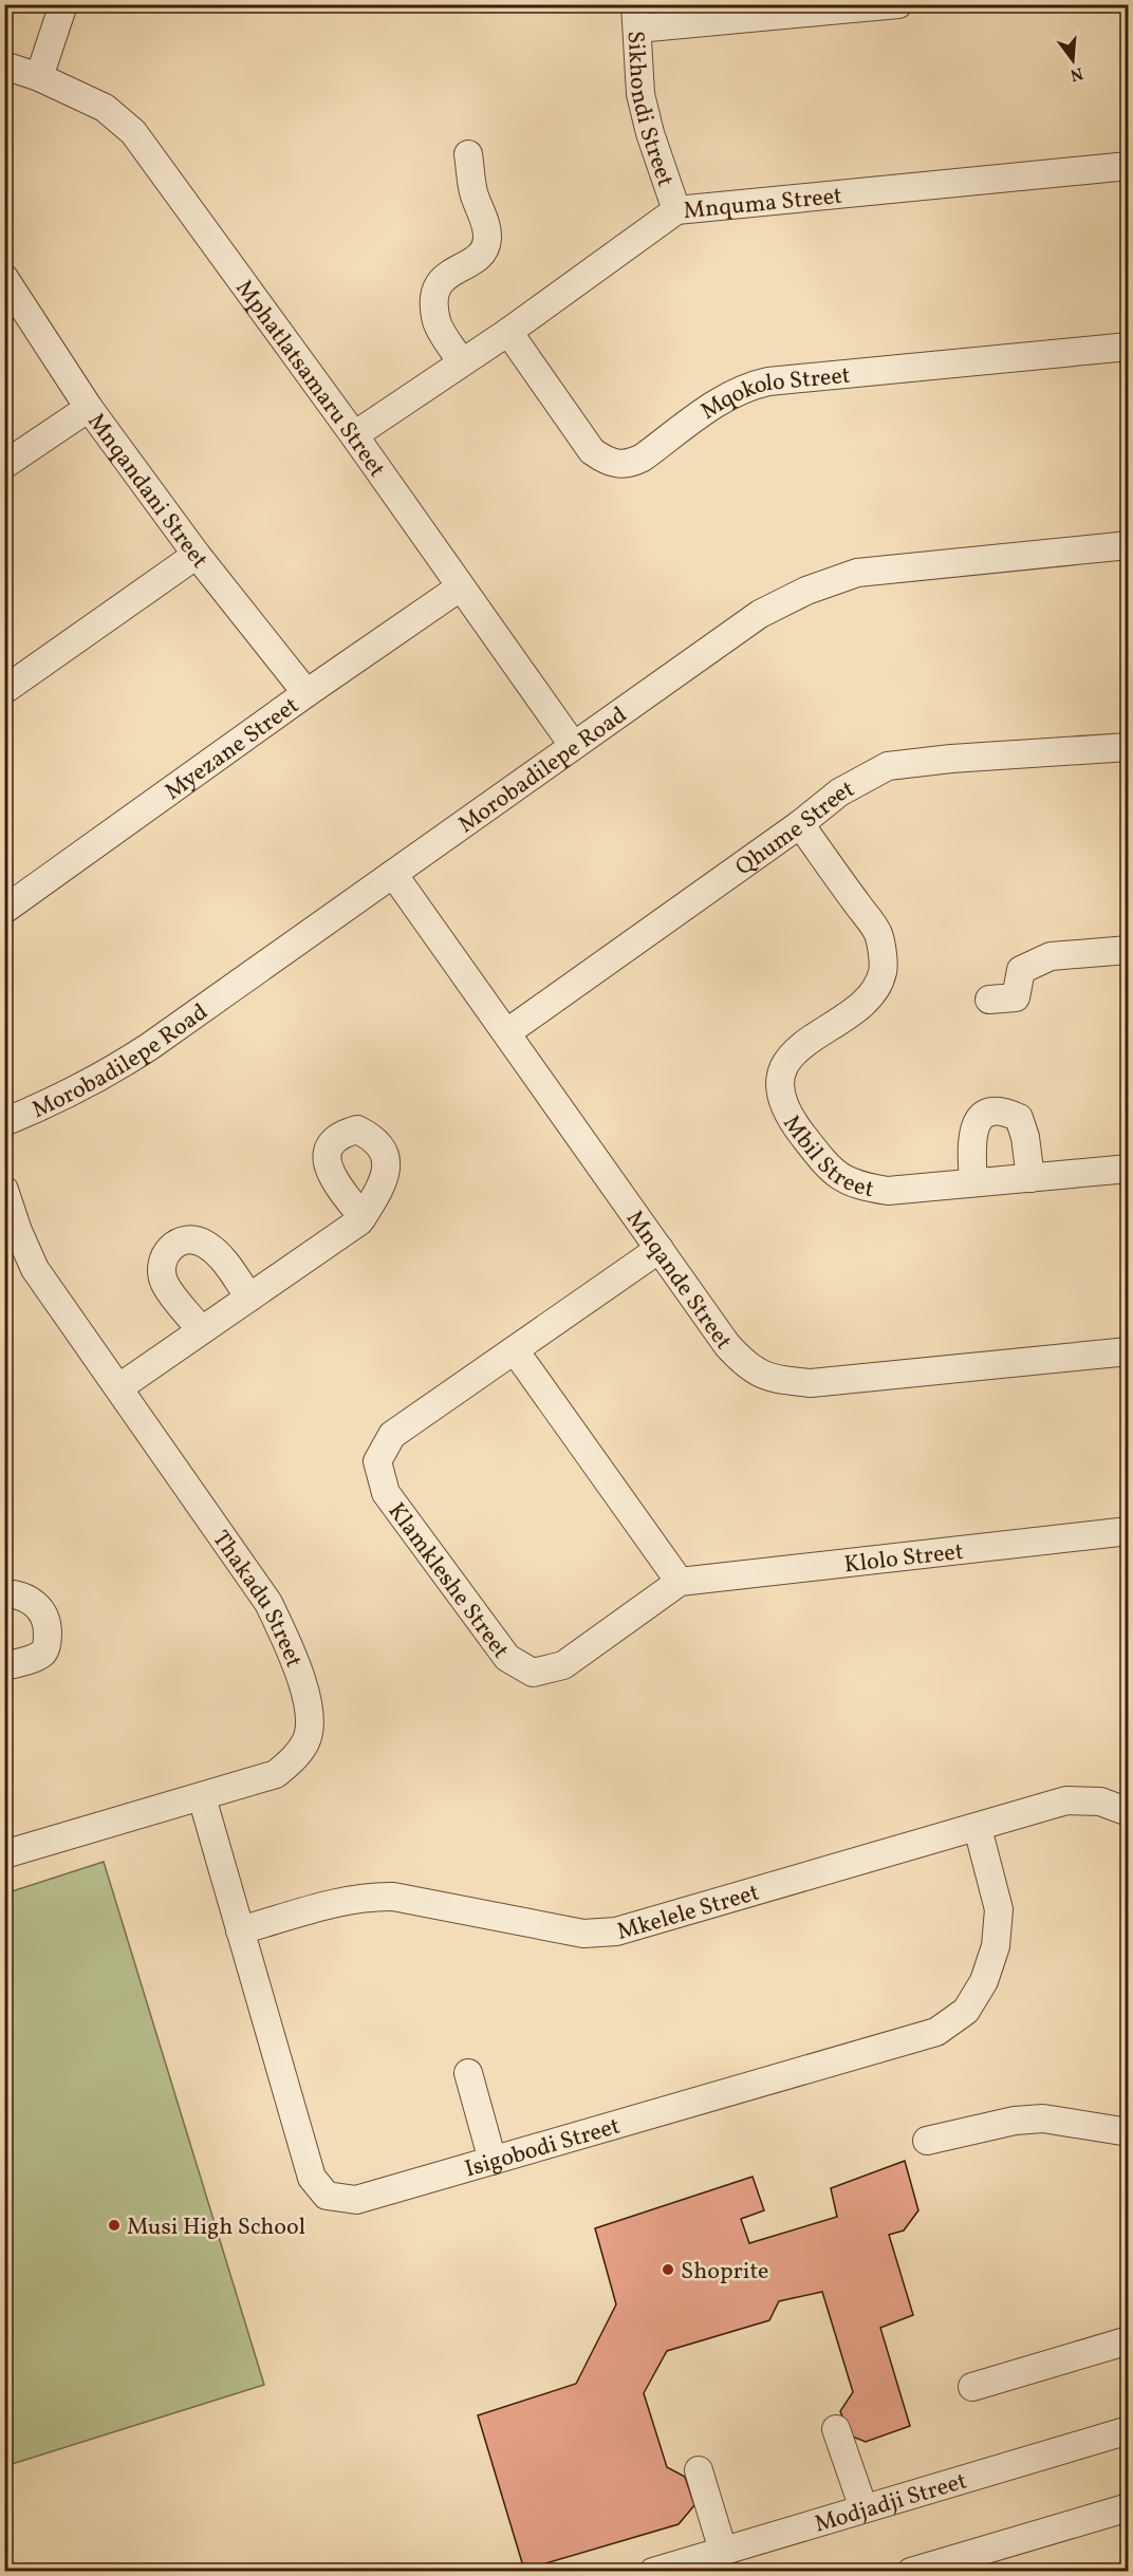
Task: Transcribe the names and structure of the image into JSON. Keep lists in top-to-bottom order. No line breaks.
{"streets":{"street":["Sikhondi Street","Mnquma Street","Mphatlatsamaru Street","Mqokolo Street","Mnqandani Street","Myezane Street","Morobadilepe Road","Qhume Street","Mbil Street","Mnqande Street","Klolo Street","Klamkleshe Street","Thakadu Street","Mkelele Street","Isigobodi Street","Modjadji Street"]},"crossings":[["Sikhondi Street","Mnquma Street"],["Mnquma Street","Mphatlatsamaru Street"],["Mnquma Street","Mqokolo Street"],["Mphatlatsamaru Street","Myezane Street"],["Mphatlatsamaru Street","Morobadilepe Road"],["Mnqandani Street","Myezane Street"],["Morobadilepe Road","Mnqande Street"],["Qhume Street","Mbil Street"],["Qhume Street","Mnqande Street"],["Mnqande Street","Klamkleshe Street"],["Klolo Street","Klamkleshe Street"],["Thakadu Street","Isigobodi Street"],["Mkelele Street","Isigobodi Street"]],"places":["Musi High School","Shoprite"],"north":"bottom"}
